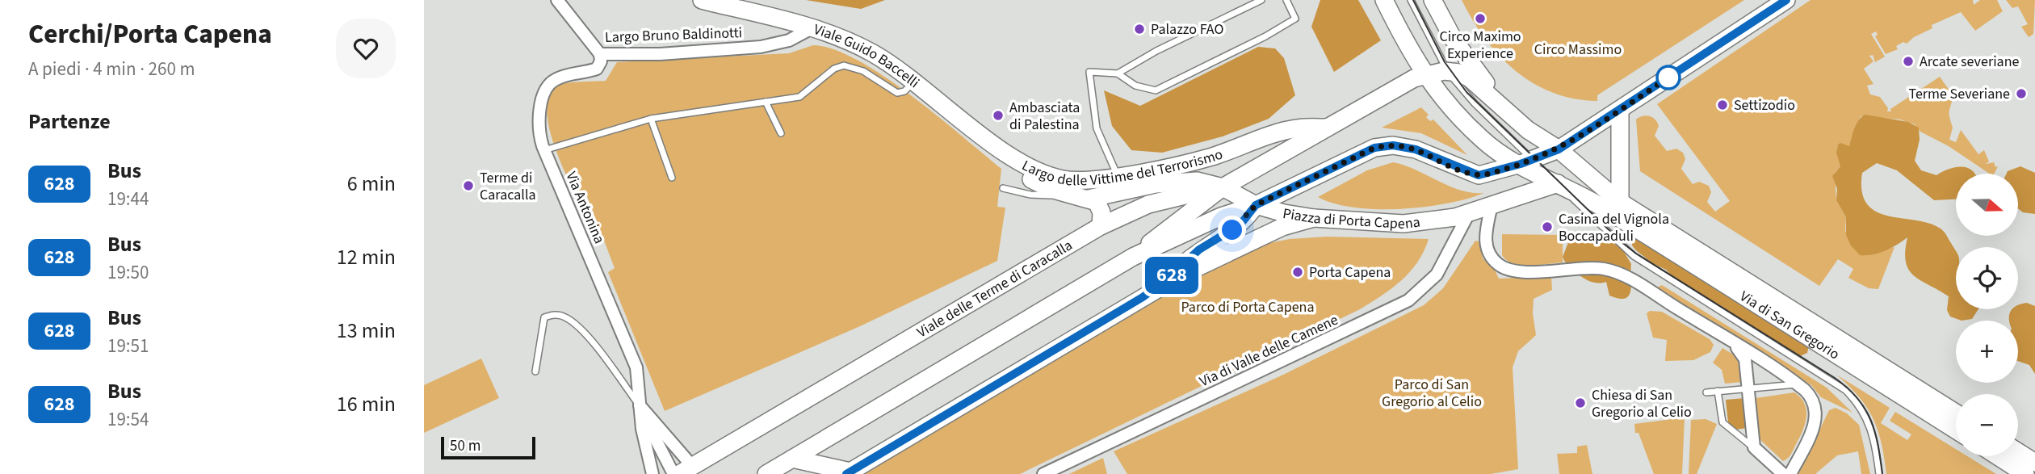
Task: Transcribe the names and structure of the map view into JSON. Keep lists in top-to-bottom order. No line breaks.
{"streets":{"main road":["Viale Guido Baccelli","Largo delle Vittime del Terrorismo","Piazza di Porta Capena","Viale delle Terme di Caracalla","Via di San Gregorio"],"street":["Largo Bruno Baldinotti","Via Antonina","Via di Valle delle Camene"]},"crossings":[["Largo Bruno Baldinotti","Viale Guido Baccelli"],["Largo Bruno Baldinotti","Via Antonina"],["Viale Guido Baccelli","Largo delle Vittime del Terrorismo"],["Largo delle Vittime del Terrorismo","Viale delle Terme di Caracalla"],["Piazza di Porta Capena","Via di Valle delle Camene"]],"parks":["Circo Massimo","Parco di Porta Capena","Parco di San Gregorio al Celio"],"places":["Circo Maximo Experience","Palazzo FAO","Arcate severiane","Terme Severiane","Settizodio","Ambasciata di Palestina","Terme di Caracalla","Casina del Vignola Boccapaduli","Porta Capena","Chiesa di San Gregorio al Celio"],"lines":["bus line 628"],"scale_bar":"50 m","north":"right","page":{"heading":[["Cerchi/Porta Capena","A piedi · 4 min · 260 m"],"Partenze"],"on_map":"628","list":[{"mark":"628","name":"Bus","note":"19:44","value":"6 min"},{"mark":"628","name":"Bus","note":"19:50","value":"12 min"},{"mark":"628","name":"Bus","note":"19:51","value":"13 min"},{"mark":"628","name":"Bus","note":"19:54","value":"16 min"}],"map_buttons":["+","−"],"scale":"50 m"}}
